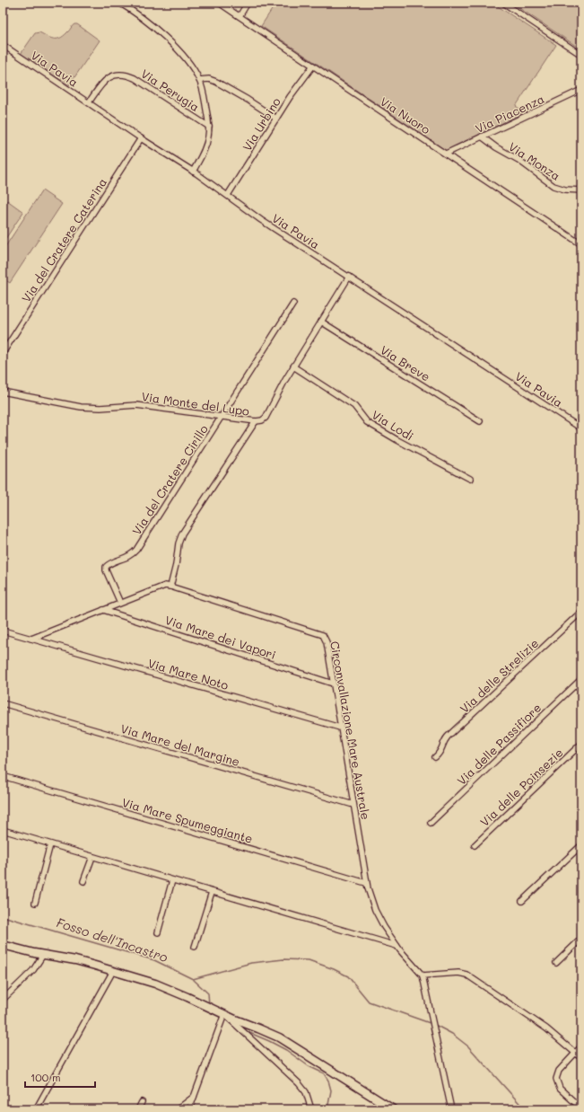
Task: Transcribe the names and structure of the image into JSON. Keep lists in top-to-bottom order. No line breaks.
{"streets":{"street":["Via Pavia","Via Perugia","Via Piacenza","Via Nuoro","Via Urbino","Via Monza","Via del Cratere Caterina","Via Breve","Via Monte del Lupo","Via Lodi","Via del Cratere Cirillo","Via Mare dei Vapori","Via Mare Noto","Via delle Strelizie","Circonvallazione Mare Australe","Via delle Passifiore","Via Mare del Margine","Via delle Poinsezie","Via Mare Spumeggiante"]},"crossings":[["Via Pavia","Via Perugia"],["Via Pavia","Via Urbino"],["Via Pavia","Via del Cratere Caterina"],["Via Pavia","Via Monte del Lupo"],["Via Piacenza","Via Nuoro"],["Via Piacenza","Via Monza"],["Via Nuoro","Via Urbino"],["Via Breve","Via Monte del Lupo"],["Via Monte del Lupo","Via Lodi"],["Via Monte del Lupo","Via del Cratere Cirillo"],["Via del Cratere Cirillo","Circonvallazione Mare Australe"],["Via Mare dei Vapori","Circonvallazione Mare Australe"],["Via Mare Noto","Circonvallazione Mare Australe"],["Circonvallazione Mare Australe","Via Mare del Margine"],["Circonvallazione Mare Australe","Via Mare Spumeggiante"]],"water":["Fosso dell'Incastro"],"scale_bar":"100 m"}
